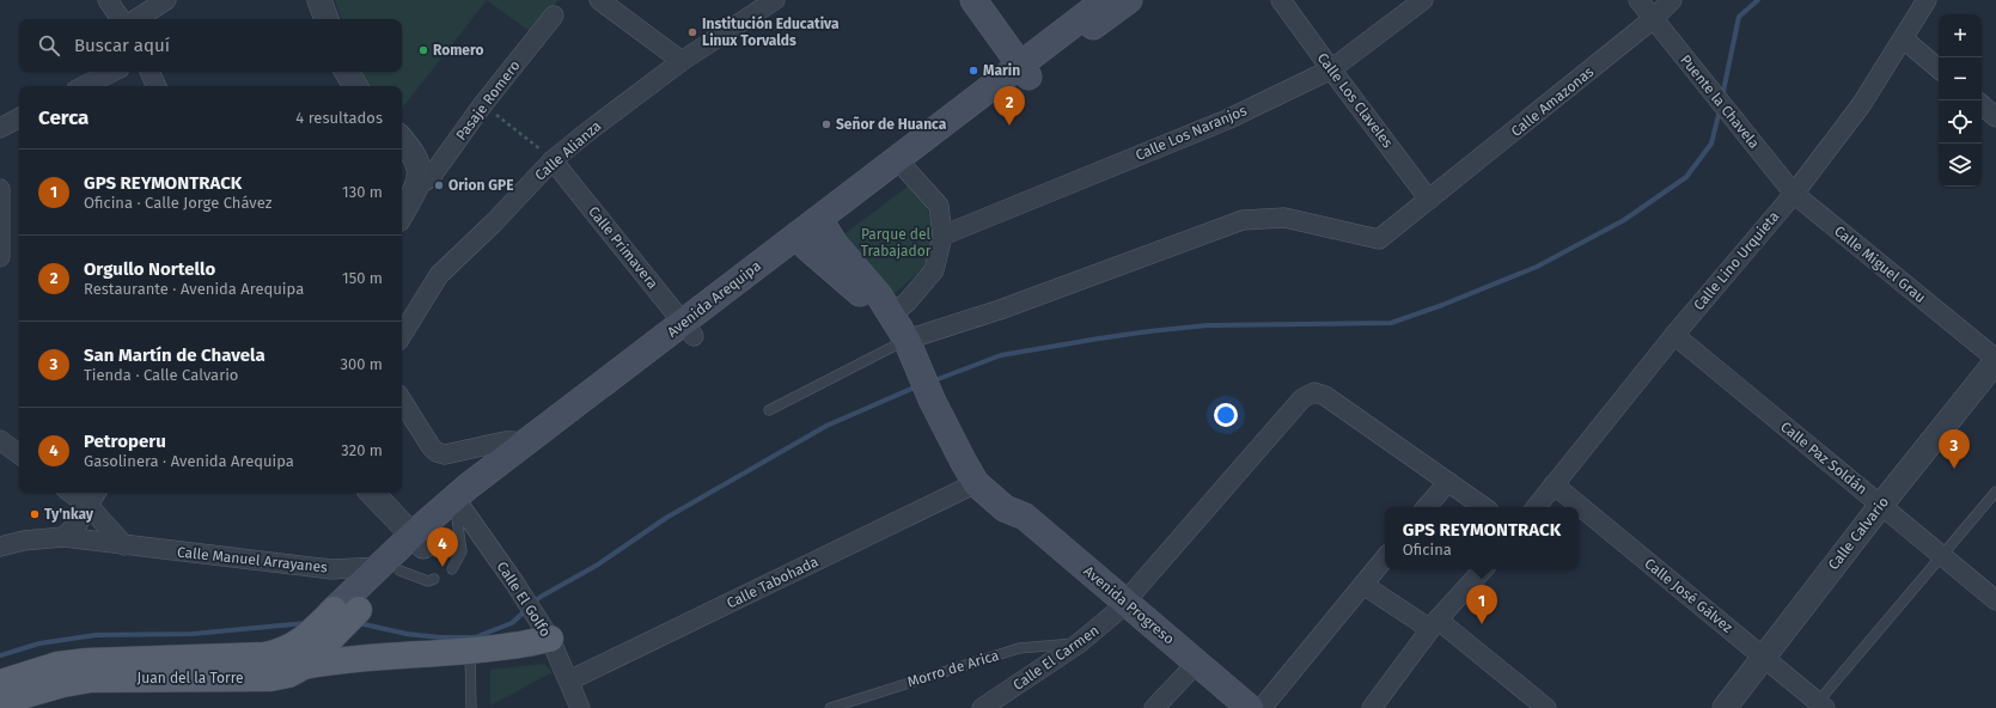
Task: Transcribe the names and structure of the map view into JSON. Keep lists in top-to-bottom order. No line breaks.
{"streets":{"main road":["Avenida Arequipa","Avenida Progreso","Juan del la Torre"],"street":["Pasaje Romero","Calle Los Claveles","Calle Amazonas","Puente la Chavela","Calle Los Naranjos","Calle Alianza","Calle Primavera","Calle Lino Urquieta","Calle Miguel Grau","Calle Paz Soldán","Calle Calvario","Calle Manuel Arrayanes","Calle Tabohada","Calle José Gálvez","Calle El Golfo","Calle El Carmen"],"lane":["Morro de Arica"]},"crossings":[["Calle Los Claveles","Calle Amazonas"],["Calle Los Claveles","Calle Los Naranjos"],["Calle Amazonas","Puente la Chavela"],["Calle Amazonas","Avenida Progreso"],["Puente la Chavela","Calle Miguel Grau"],["Calle Alianza","Calle Primavera"],["Calle Primavera","Avenida Arequipa"],["Calle Lino Urquieta","Calle Miguel Grau"],["Calle Lino Urquieta","Calle Paz Soldán"],["Calle Lino Urquieta","Calle José Gálvez"],["Calle Miguel Grau","Calle Calvario"],["Avenida Arequipa","Calle Manuel Arrayanes"],["Avenida Arequipa","Calle El Golfo"],["Avenida Arequipa","Avenida Progreso"],["Avenida Arequipa","Juan del la Torre"],["Calle Paz Soldán","Calle Calvario"],["Calle Calvario","Calle José Gálvez"],["Calle Tabohada","Calle El Golfo"],["Calle Tabohada","Avenida Progreso"],["Avenida Progreso","Calle El Carmen"],["Calle El Carmen","Morro de Arica"]],"parks":["Parque del Trabajador"],"places":["Institución Educativa Linux Torvalds","Romero","Marin","Señor de Huanca","Orion GPE","Ty'nkay"],"page":{"map_buttons":["+","−"],"search":"Buscar aquí","pins":["2","3","4","1"],"heading":["Cerca","4 resultados"],"list":[{"mark":"1","name":"GPS REYMONTRACK","note":"Oficina · Calle Jorge Chávez","value":"130 m"},{"mark":"2","name":"Orgullo Nortello","note":"Restaurante · Avenida Arequipa","value":"150 m"},{"mark":"3","name":"San Martín de Chavela","note":"Tienda · Calle Calvario","value":"300 m"},{"mark":"4","name":"Petroperu","note":"Gasolinera · Avenida Arequipa","value":"320 m"}],"popup":["GPS REYMONTRACK","Oficina"]}}
